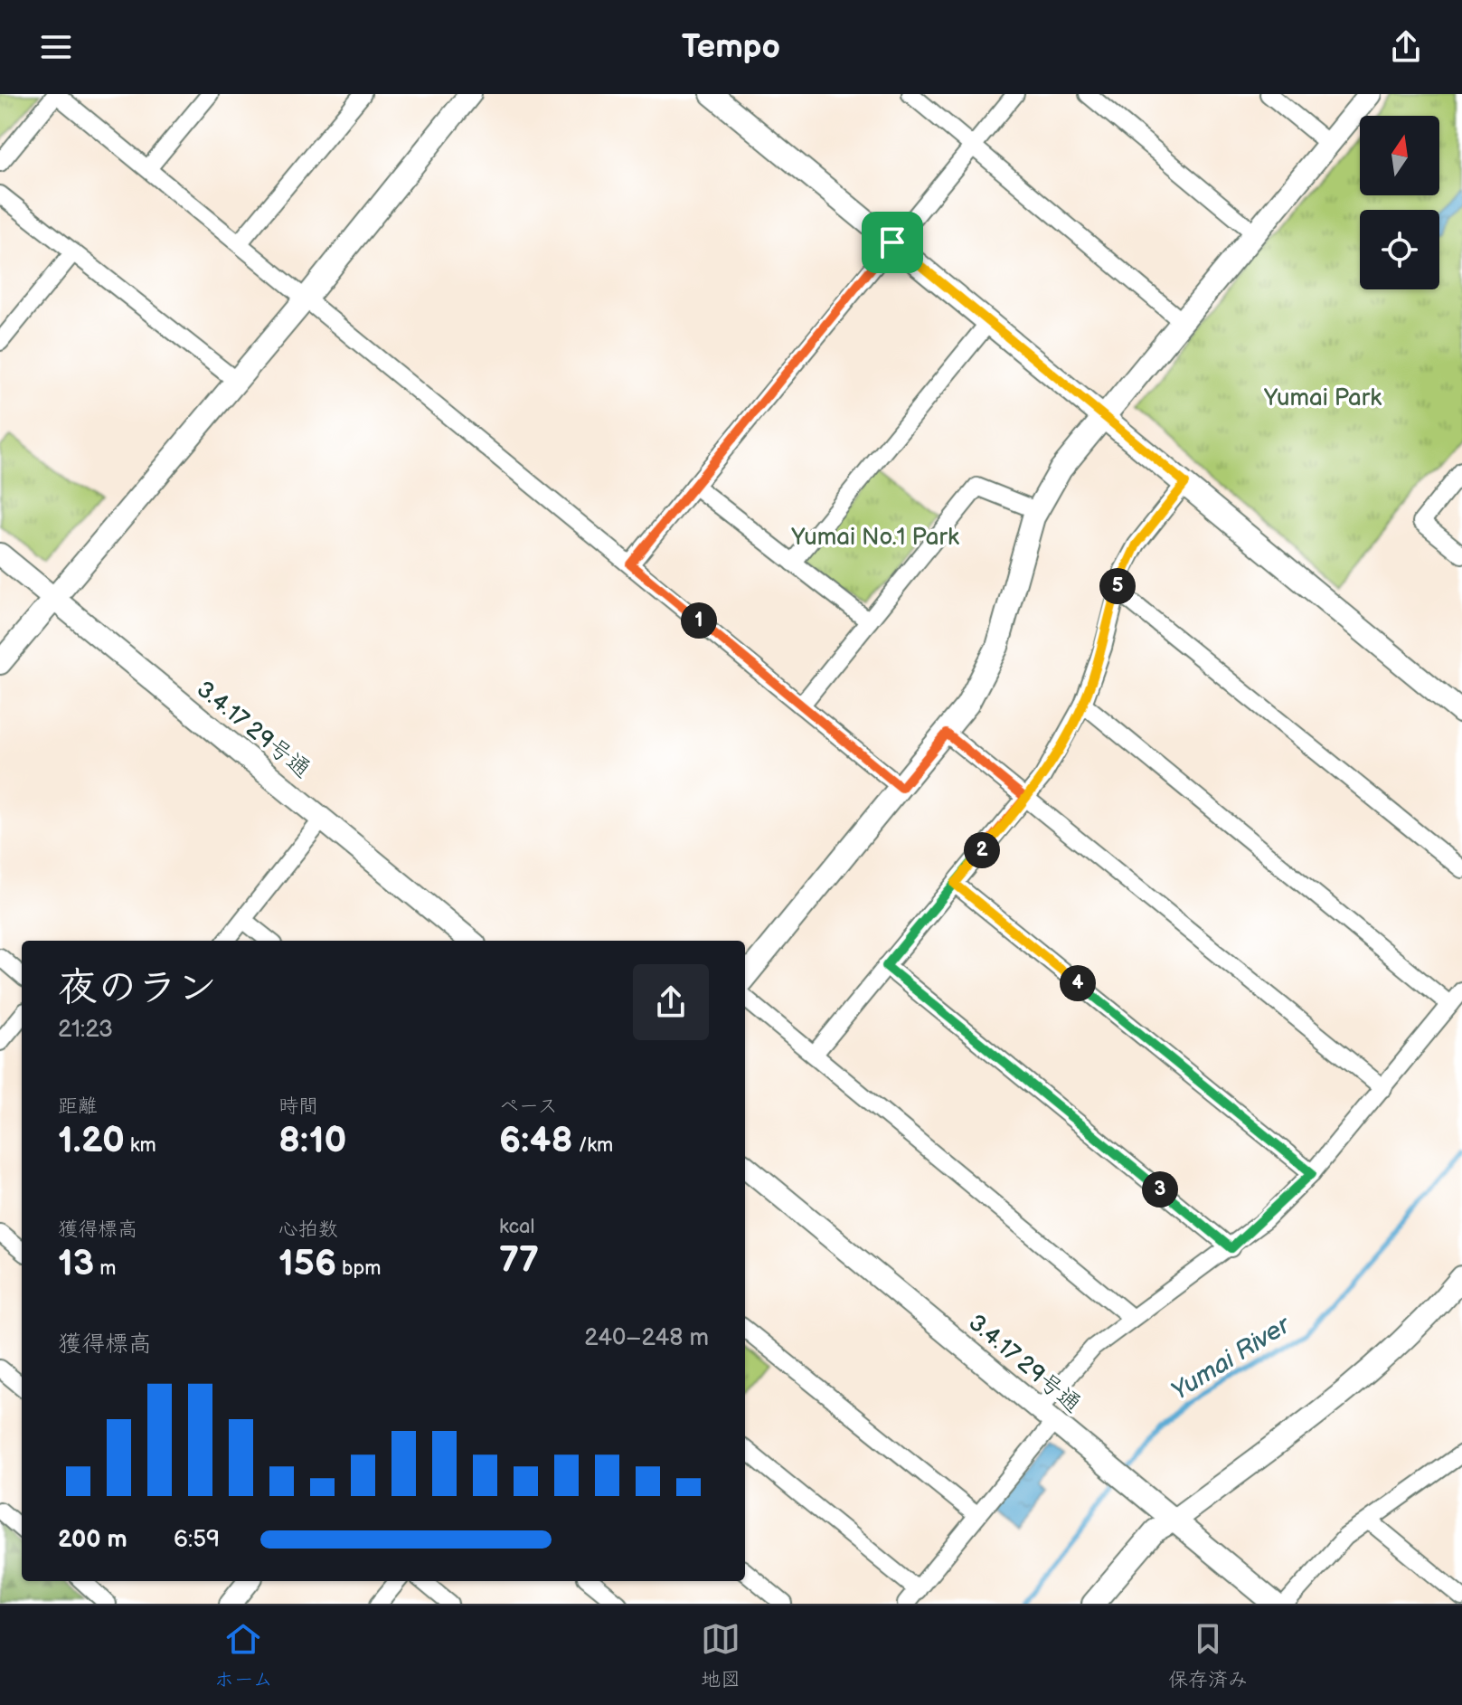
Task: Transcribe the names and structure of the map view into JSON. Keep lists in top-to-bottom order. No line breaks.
{"streets":{"street":["3.4.17 29号通"]},"water":["Yumai River"],"parks":["Yumai Park","Yumai No.1 Park"],"north":"top","page":{"header":"Tempo","pins":["5","1","2","4","3"],"heading":["夜のラン","21:23"],"stats":[["距離","1.20 km"],["時間","8:10"],["ペース","6:48 /km"],["獲得標高","13 m"],["心拍数","156 bpm"],["kcal","77"]],"chart":["獲得標高","240–248 m"],"list":[{"name":"200 m","note":"6:59"}],"tabs":["ホーム","地図","保存済み"]}}
